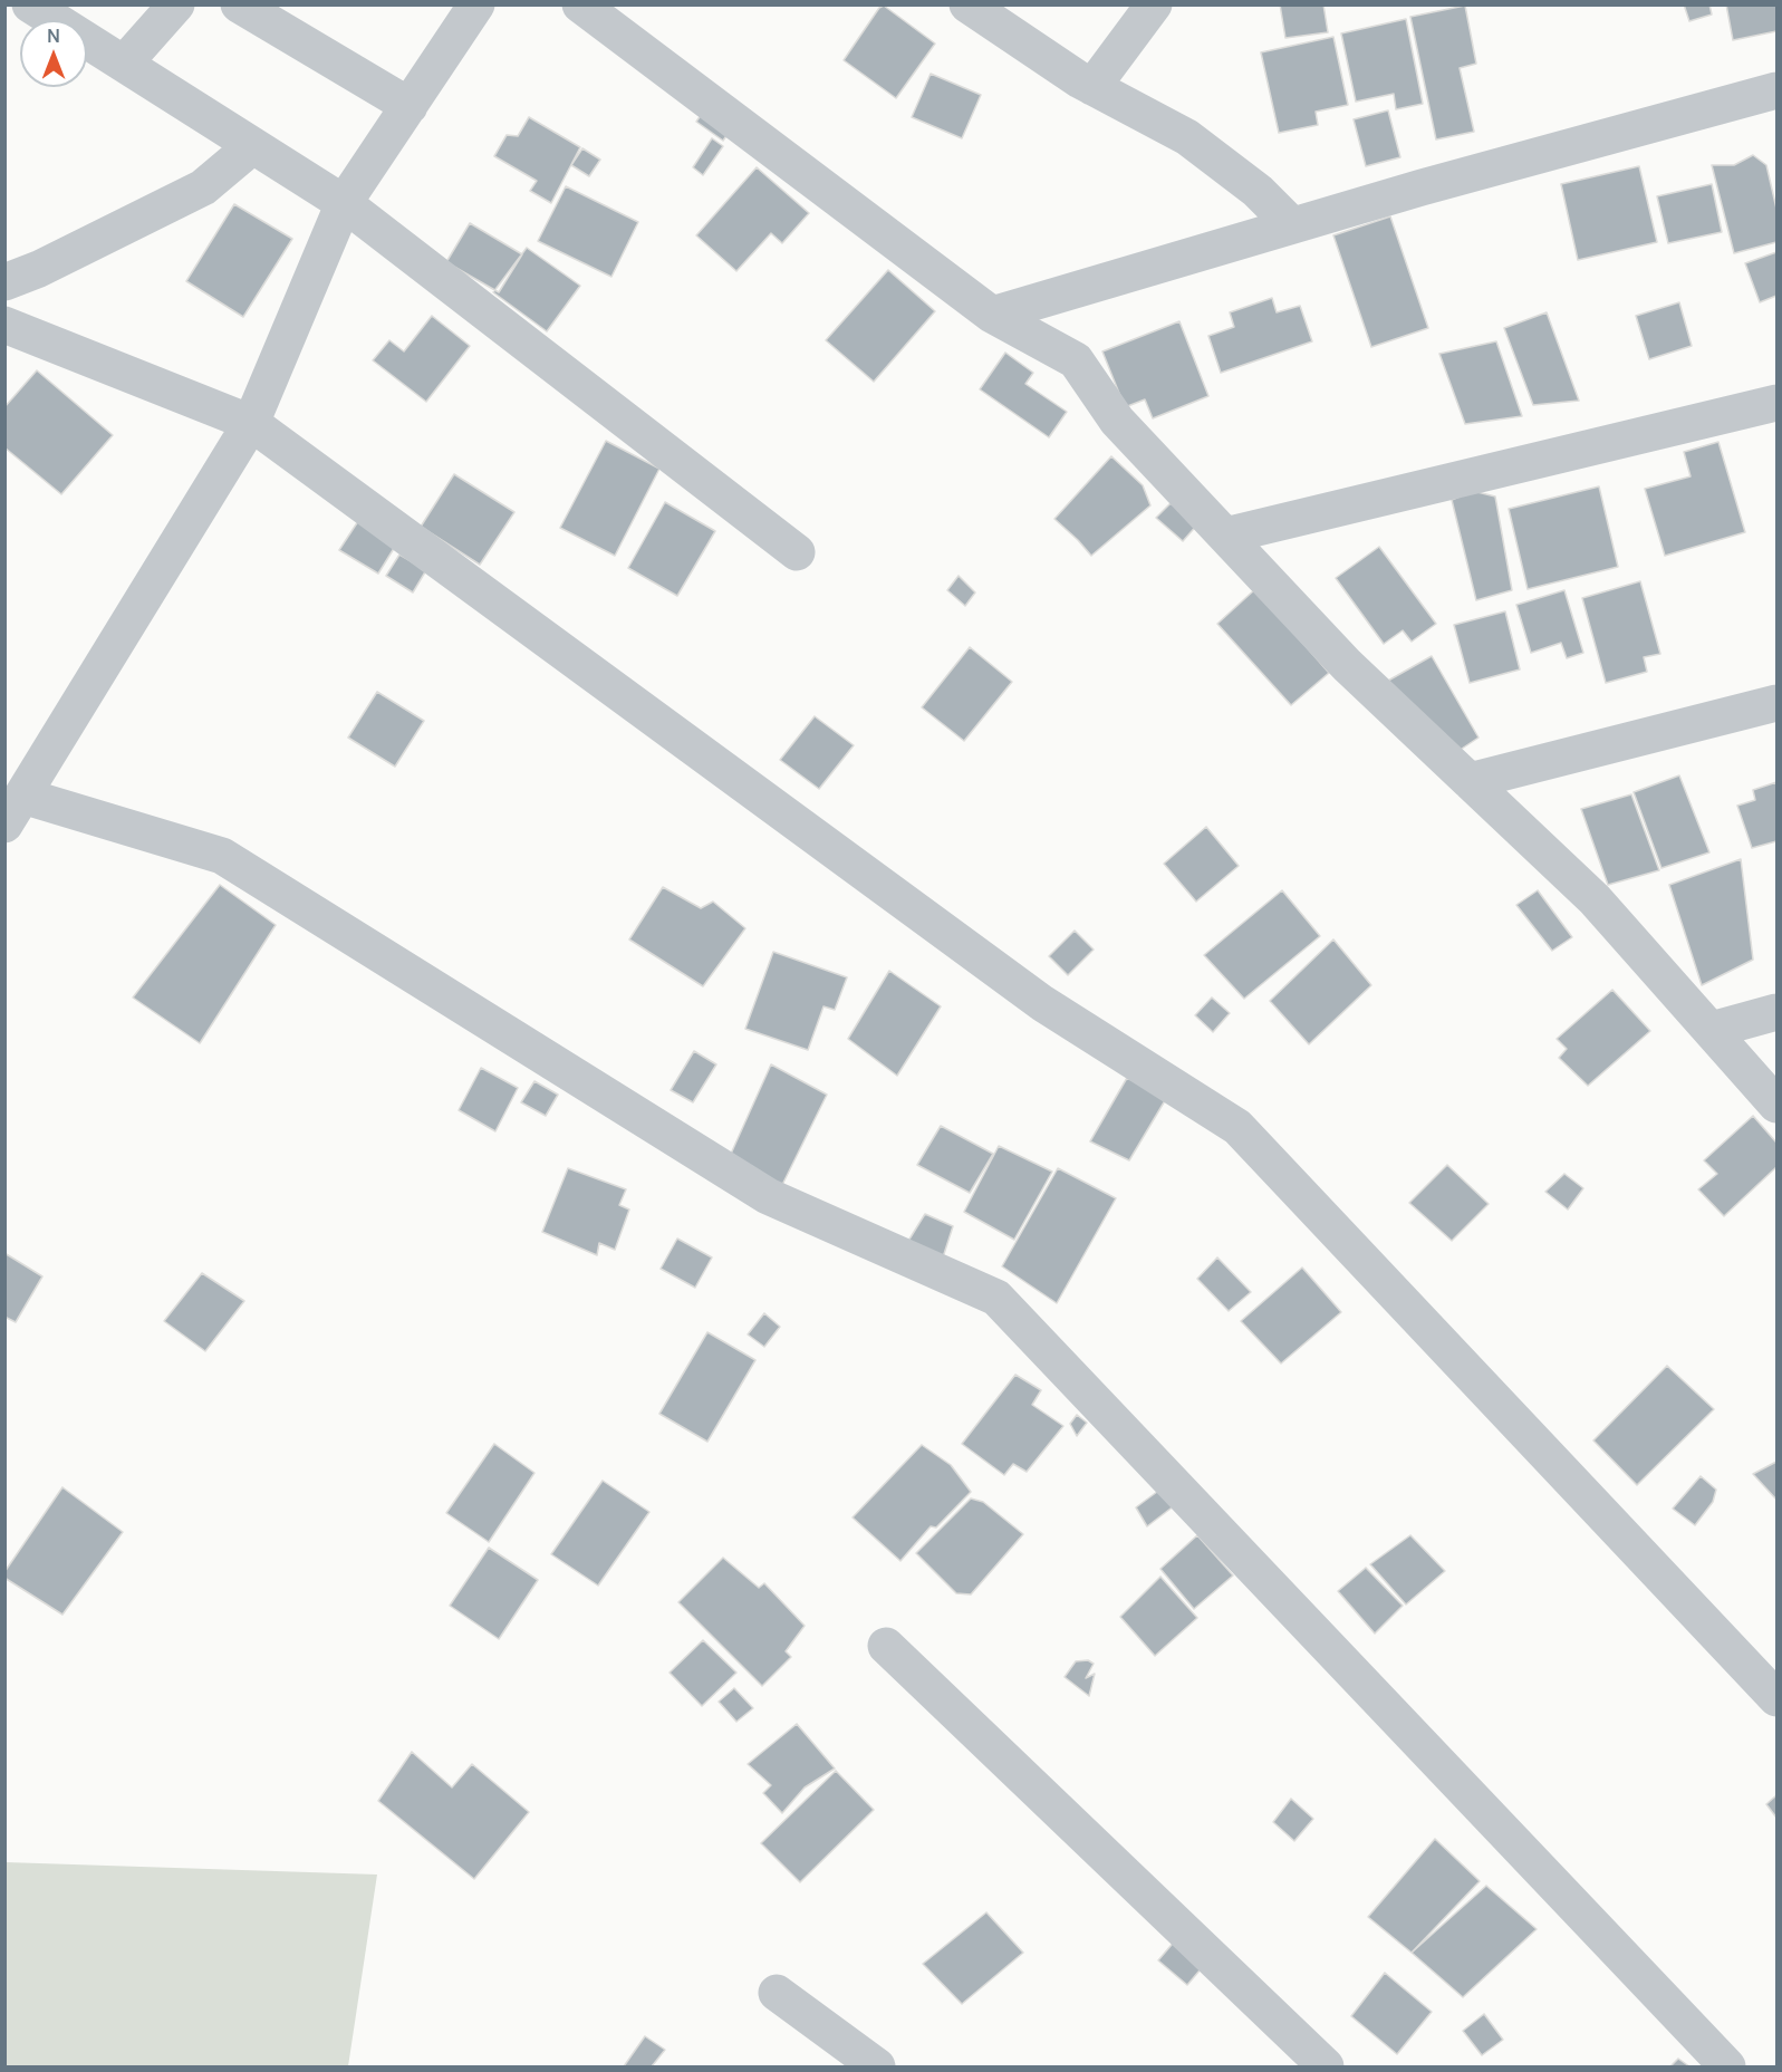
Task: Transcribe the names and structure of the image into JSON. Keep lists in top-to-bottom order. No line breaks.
{"north":"top"}
